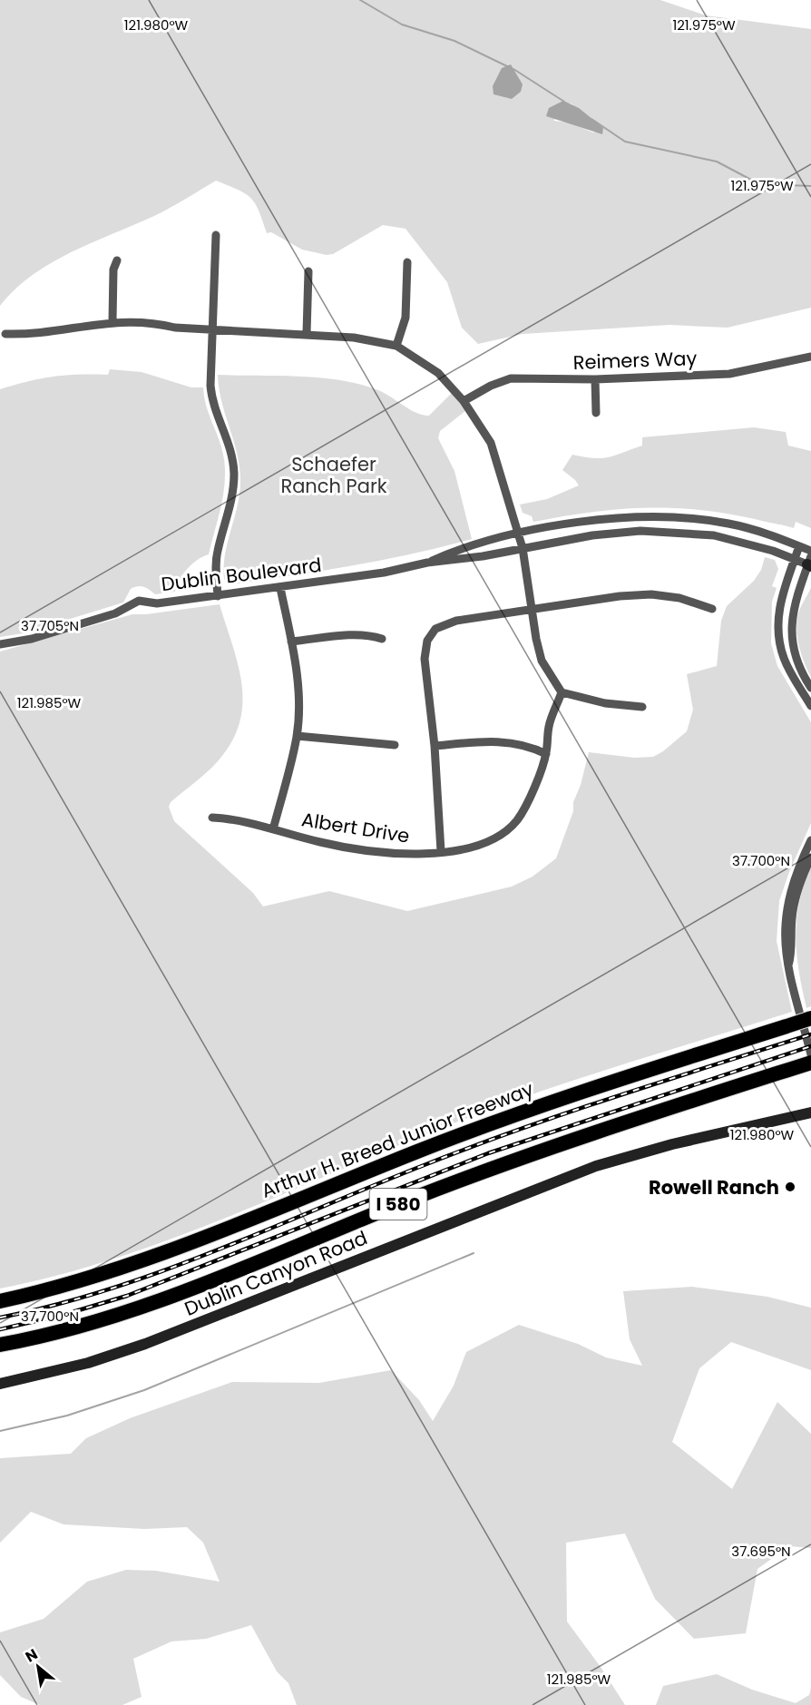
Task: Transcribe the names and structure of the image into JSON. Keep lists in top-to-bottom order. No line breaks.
{"streets":{"highway":["Arthur H. Breed Junior Freeway","I 580"],"main road":["Dublin Canyon Road"],"street":["Reimers Way","Dublin Boulevard","Albert Drive"]},"parks":["Schaefer Ranch Park"],"places":["Rowell Ranch"],"north":"top left","coordinates":["121.980°W","121.975°W","37.705°N","121.985°W","37.700°N","37.695°N"]}
